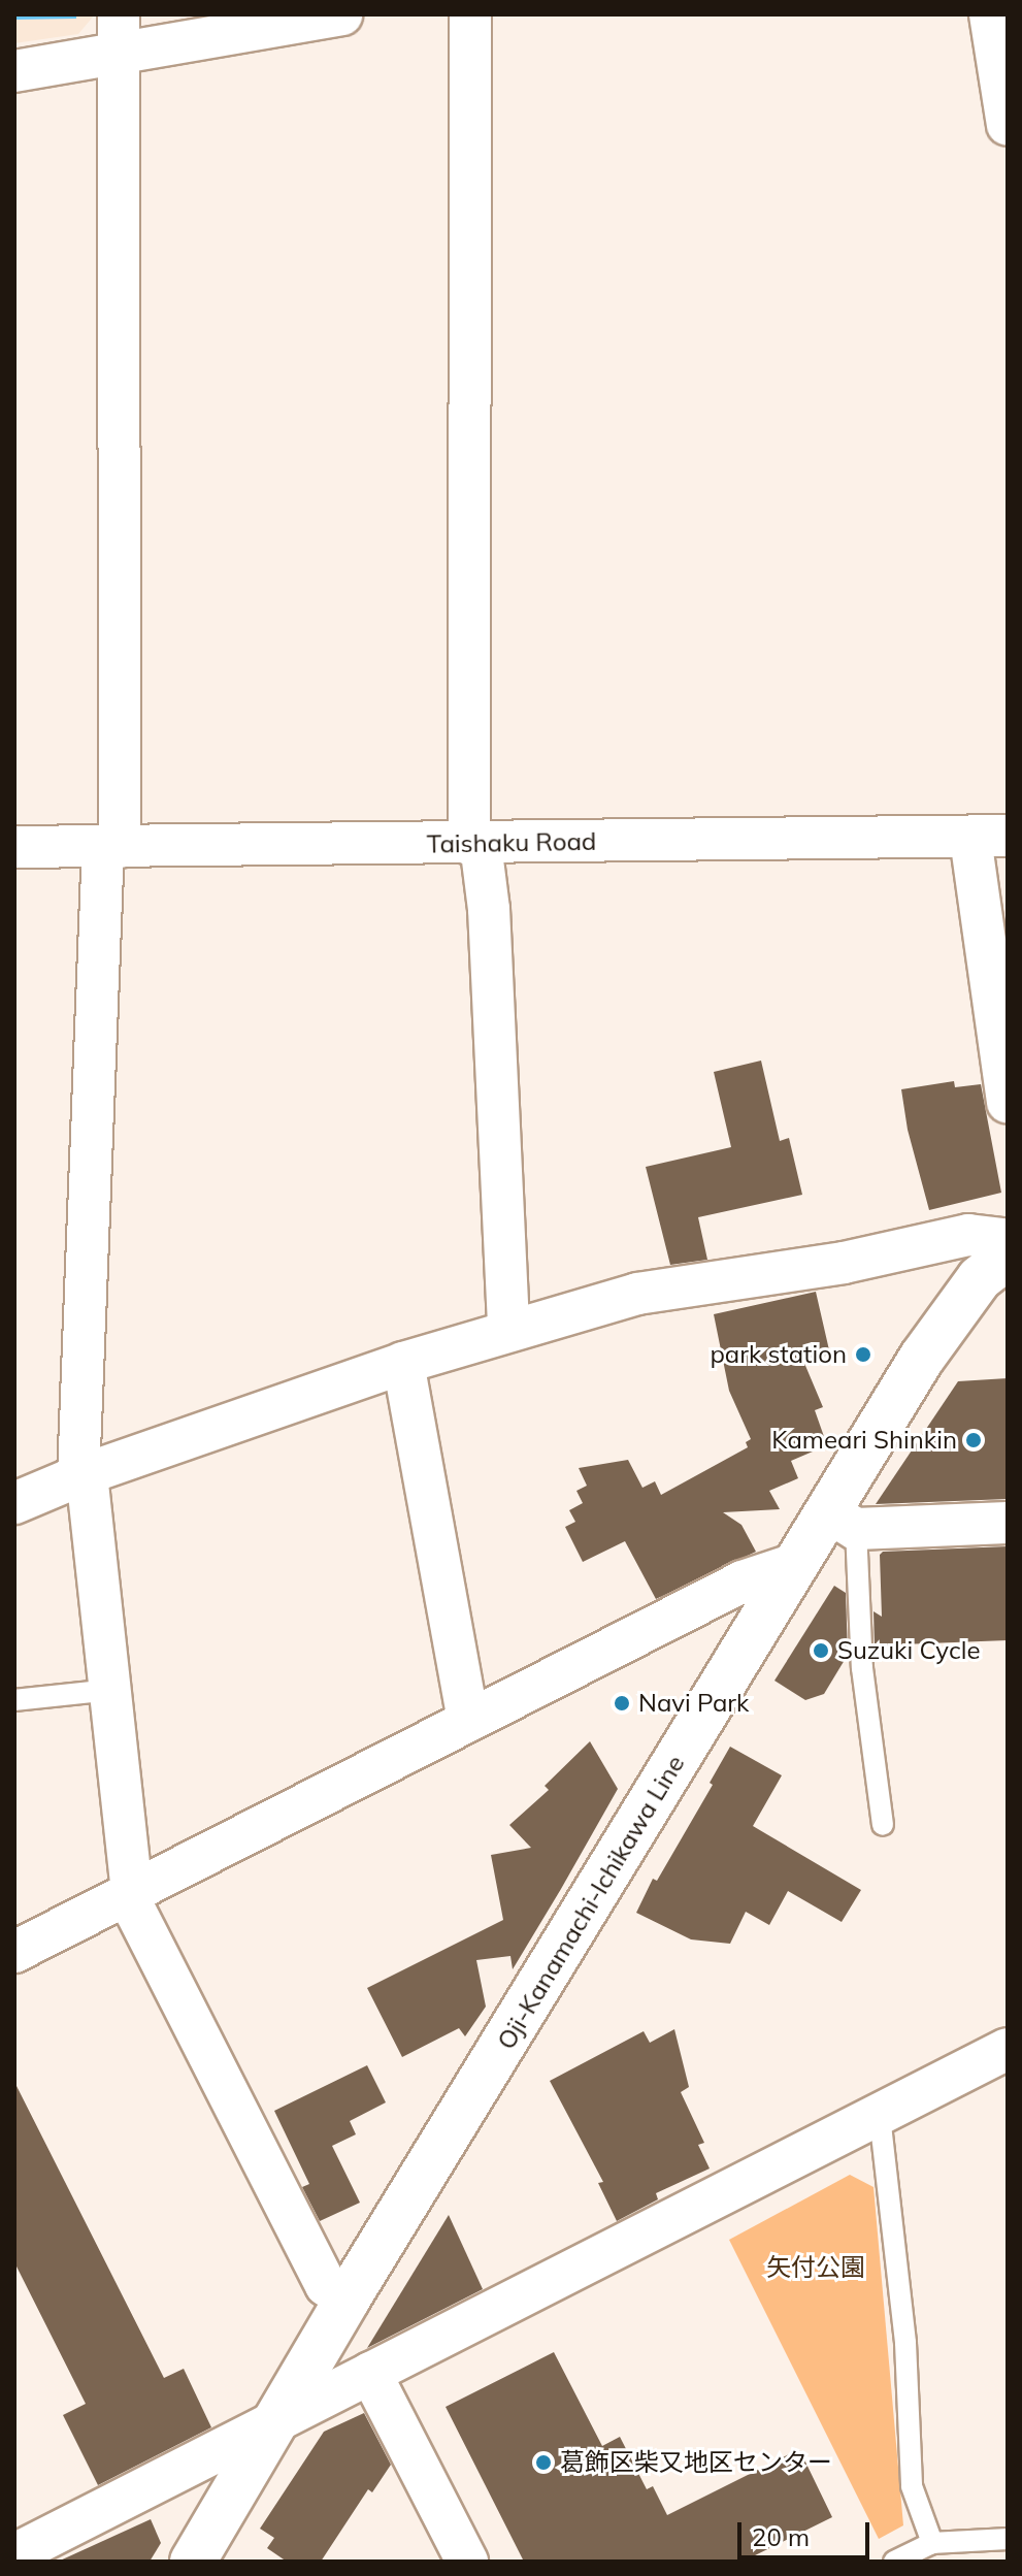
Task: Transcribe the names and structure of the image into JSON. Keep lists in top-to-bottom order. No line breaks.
{"streets":{"main road":["Oji-Kanamachi-Ichikawa Line"],"street":["Taishaku Road"]},"parks":["矢付公園"],"places":["park station","Kameari Shinkin","Suzuki Cycle","Navi Park","葛飾区柴又地区センター"],"scale_bar":"20 m"}
